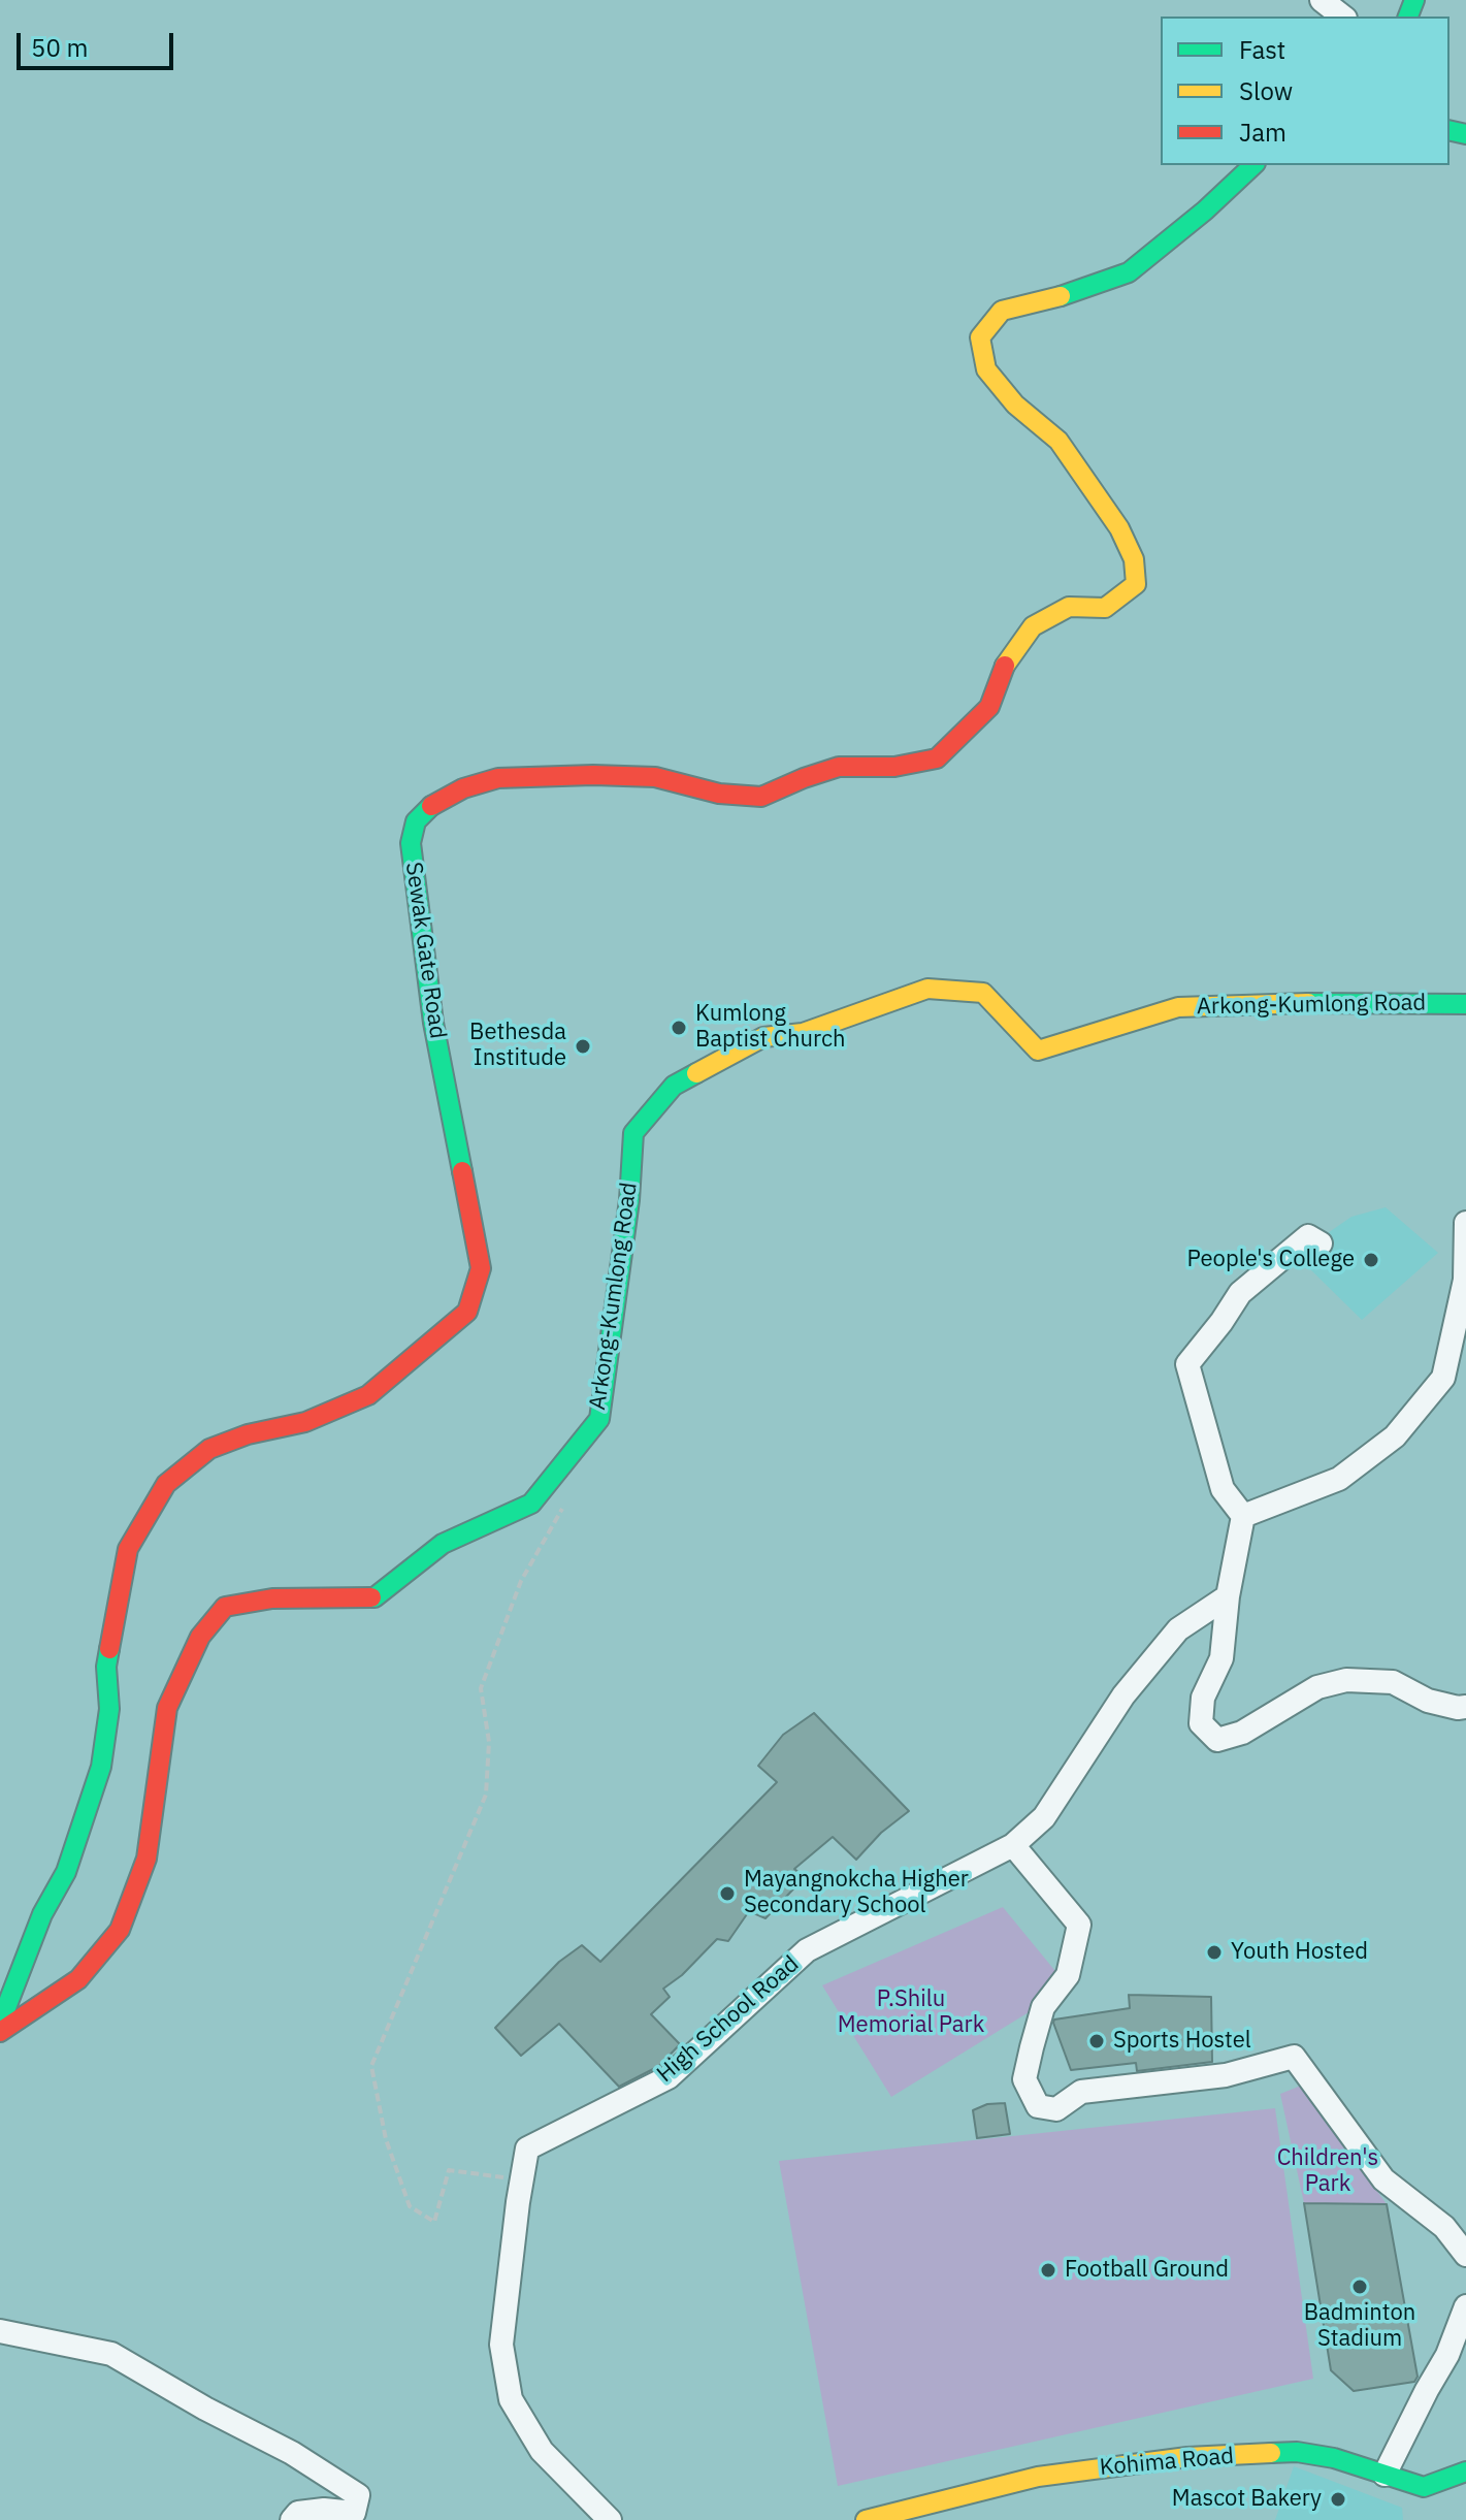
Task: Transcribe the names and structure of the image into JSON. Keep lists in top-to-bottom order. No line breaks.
{"streets":{"main road":["Sewak Gate Road","Arkong-Kumlong Road","Kohima Road"],"street":["High School Road"]},"parks":["P.Shilu Memorial Park","Children's Park"],"places":["Kumlong Baptist Church","Bethesda Institude","People's College","Mayangnokcha Higher Secondary School","Youth Hosted","Sports Hostel","Football Ground","Badminton Stadium","Mascot Bakery"],"legend":["Fast","Slow","Jam"],"scale_bar":"50 m"}
